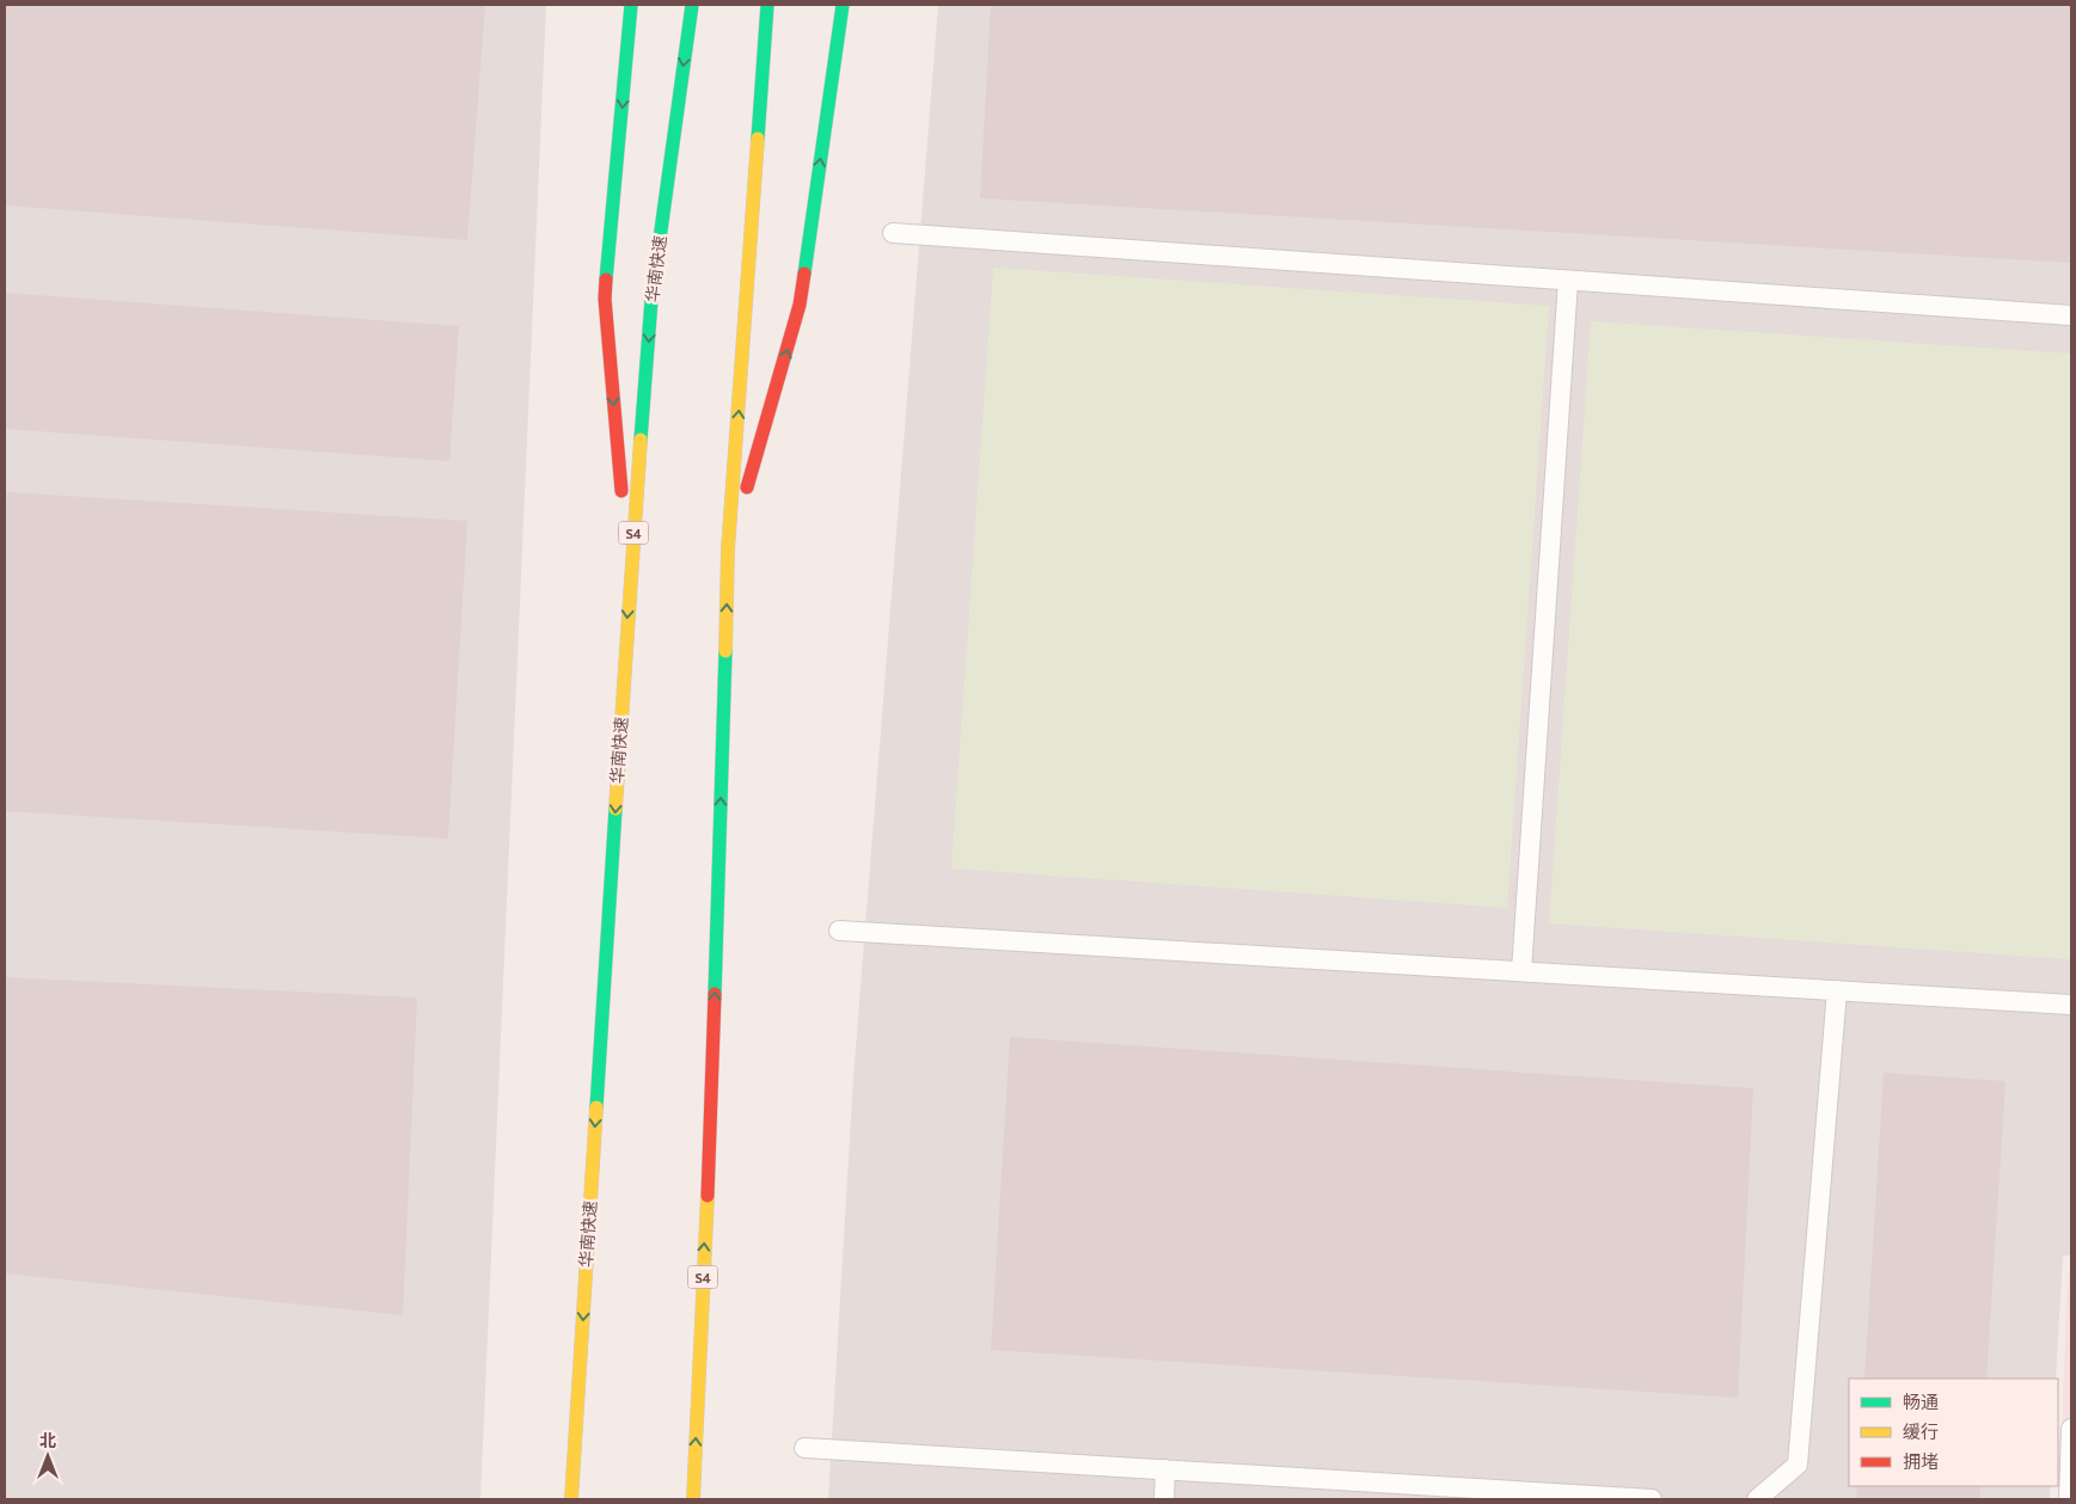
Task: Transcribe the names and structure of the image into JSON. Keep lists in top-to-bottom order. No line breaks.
{"streets":{"highway":["华南快速","S4"]},"legend":["畅通","缓行","拥堵"],"north":"top"}
